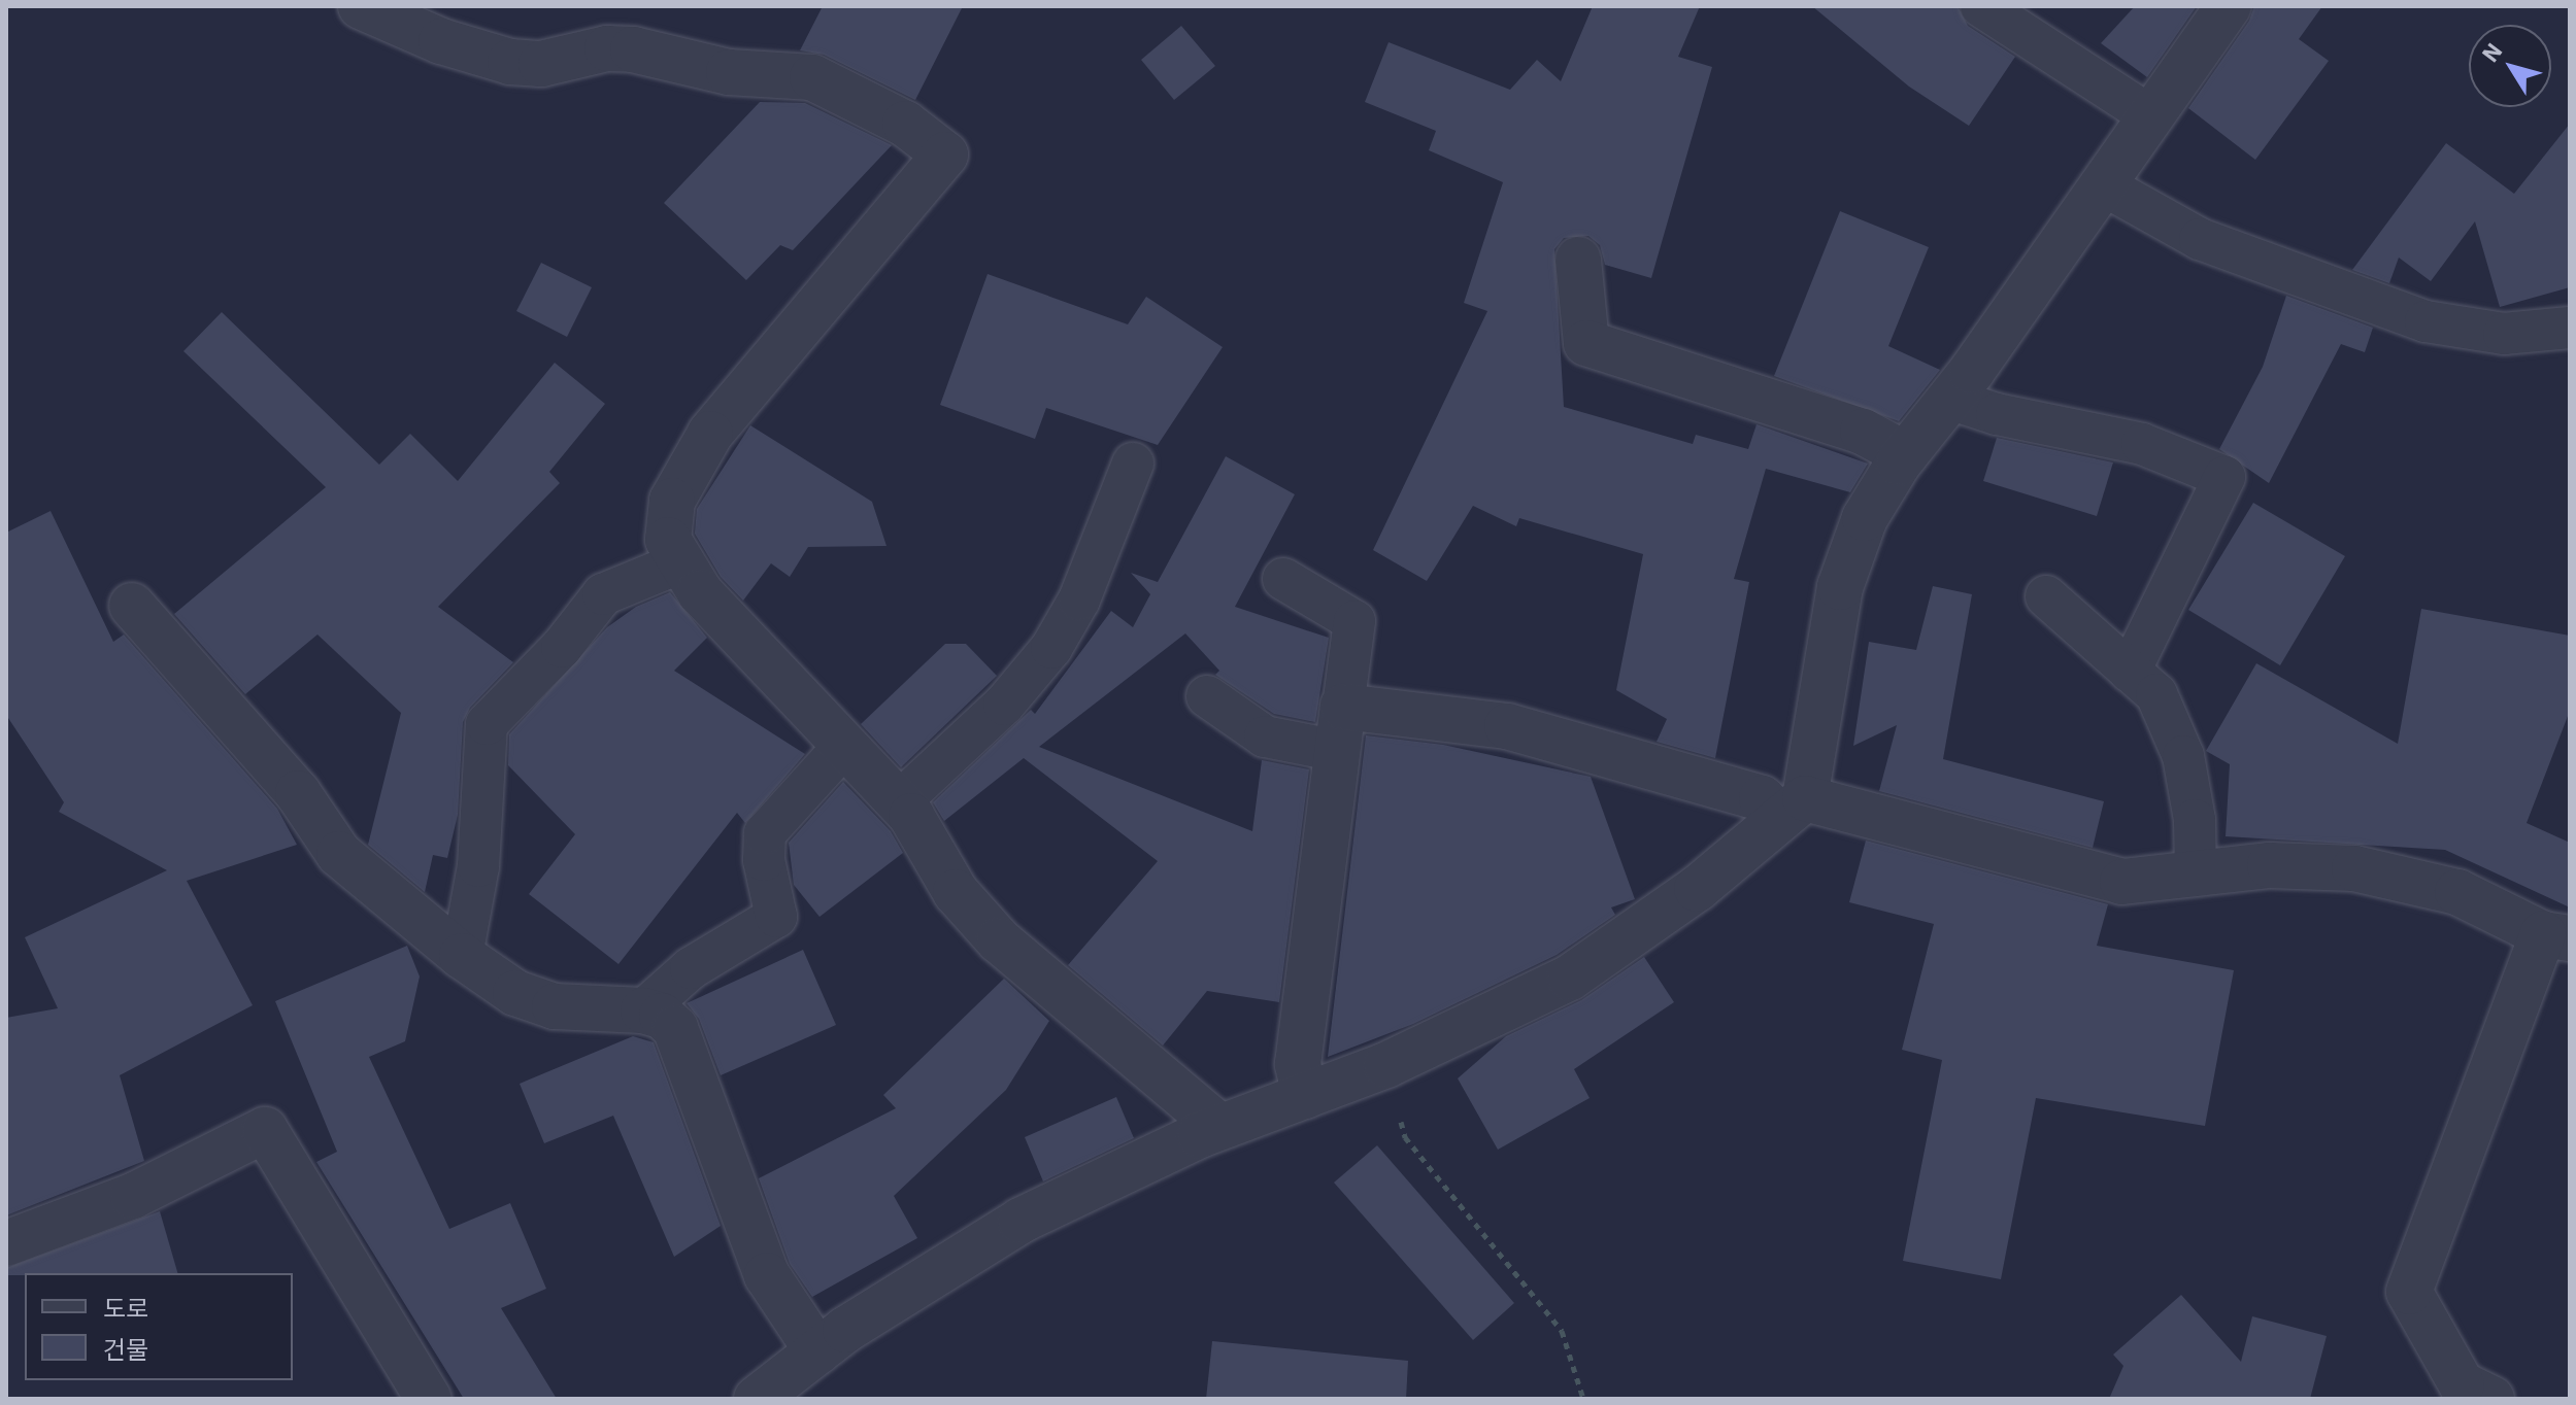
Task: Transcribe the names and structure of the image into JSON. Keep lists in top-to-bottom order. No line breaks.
{"legend":["도로","건물"],"north":"top left"}
